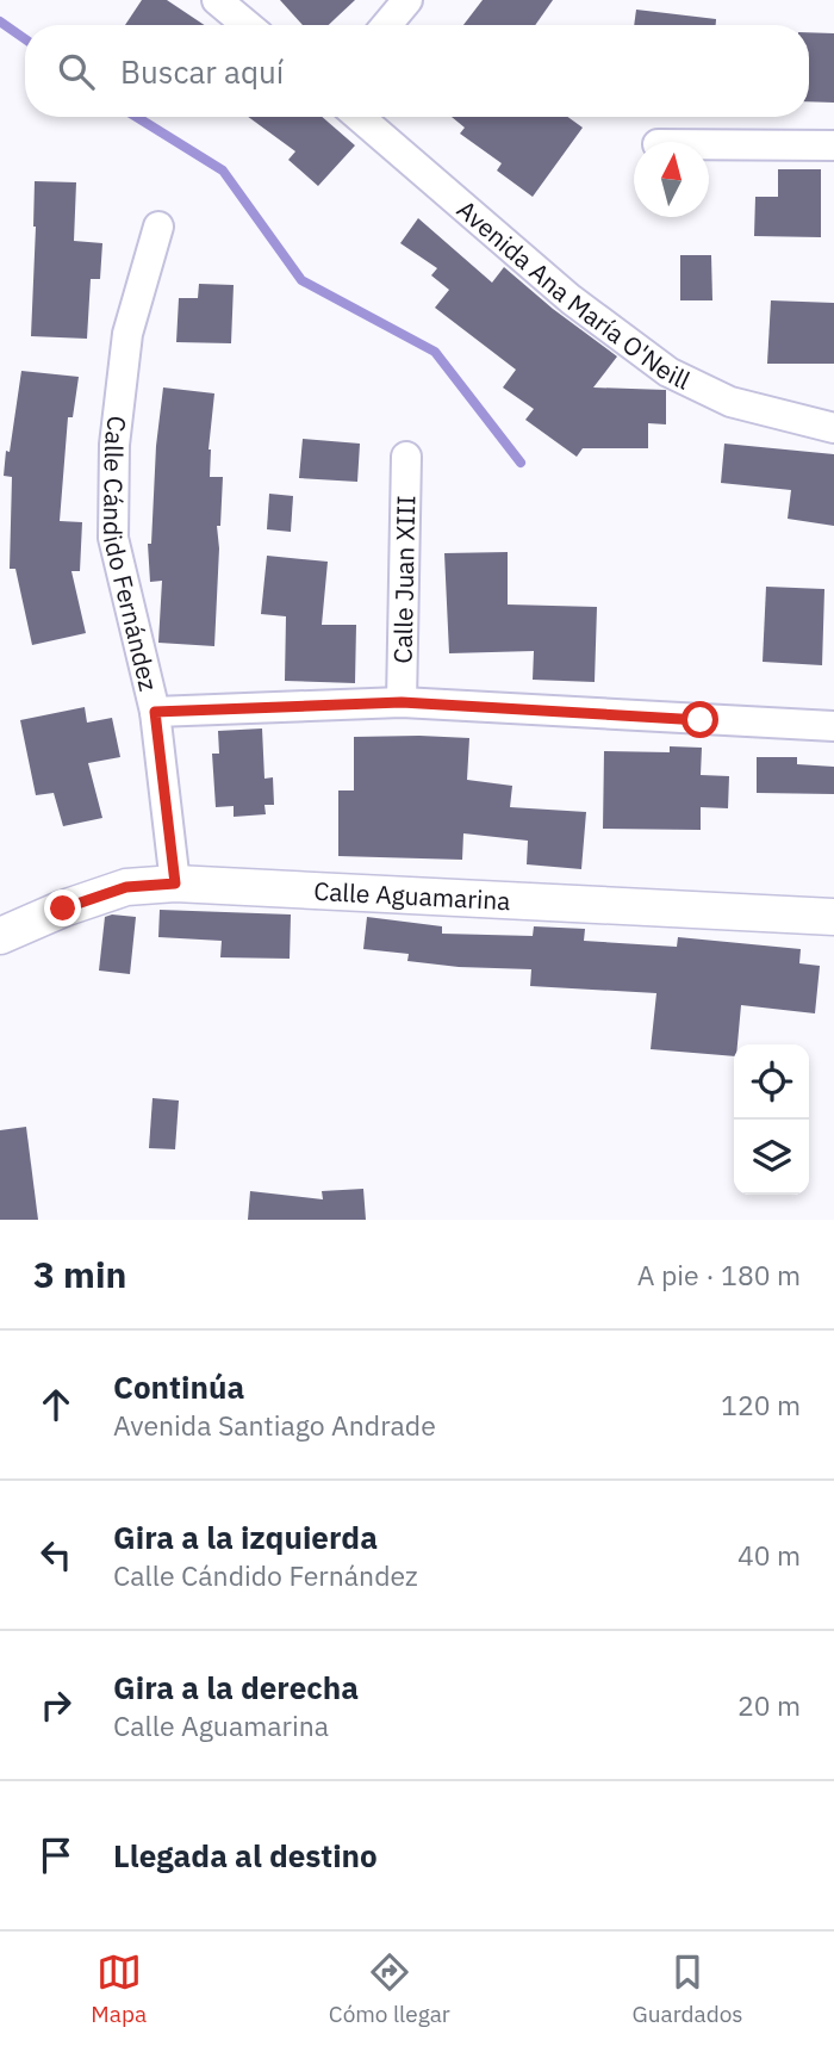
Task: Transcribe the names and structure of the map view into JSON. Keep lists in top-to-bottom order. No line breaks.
{"streets":{"street":["Avenida Ana María O'Neill","Calle Cándido Fernández","Calle Juan XIII","Calle Aguamarina"]},"crossings":[["Calle Cándido Fernández","Calle Aguamarina"]],"north":"top","page":{"search":"Buscar aquí","heading":["3 min","A pie · 180 m"],"list":[["Continúa","Avenida Santiago Andrade","120 m"],["Gira a la izquierda","Calle Cándido Fernández","40 m"],["Gira a la derecha","Calle Aguamarina","20 m"],"Llegada al destino"],"nav":["Mapa","Cómo llegar","Guardados"]}}
